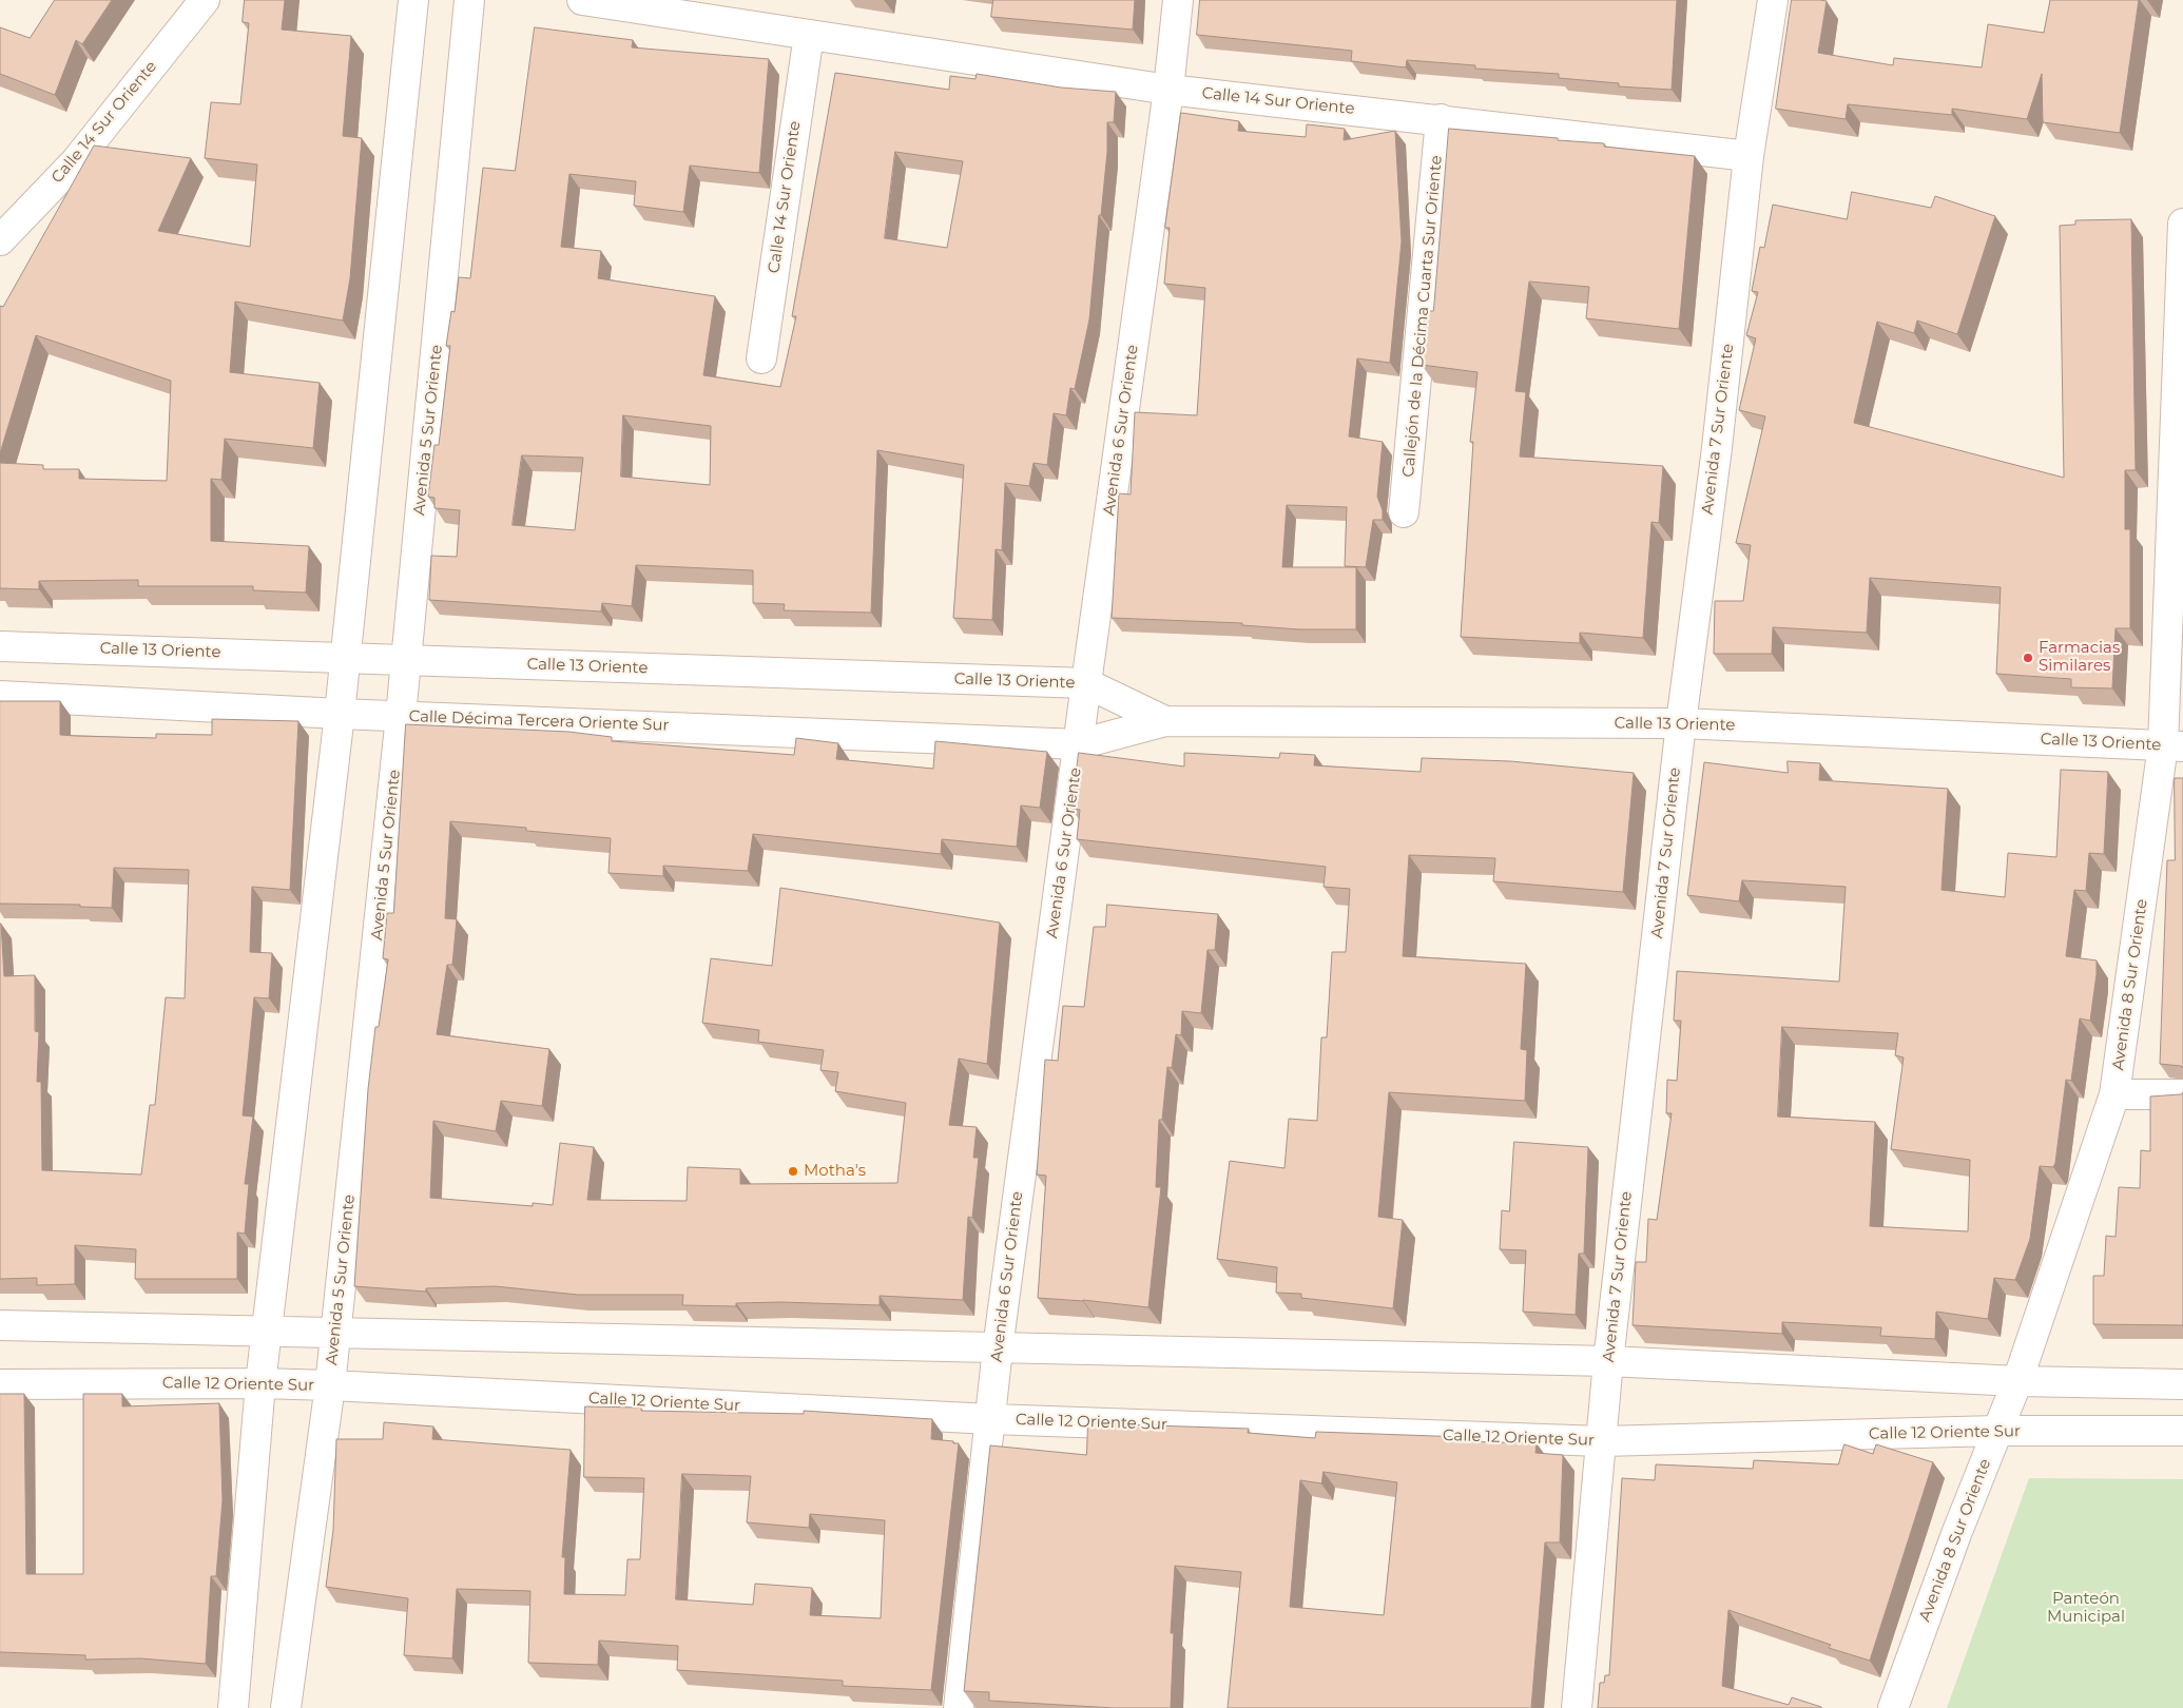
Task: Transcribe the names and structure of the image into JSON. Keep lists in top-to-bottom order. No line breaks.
{"streets":{"street":["Calle 14 Sur Oriente","Callejón de la Décima Cuarta Sur Oriente","Avenida 7 Sur Oriente","Avenida 5 Sur Oriente","Avenida 6 Sur Oriente","Calle 13 Oriente","Calle Décima Tercera Oriente Sur","Avenida 8 Sur Oriente","Calle 12 Oriente Sur"]},"crossings":[["Calle 14 Sur Oriente","Callejón de la Décima Cuarta Sur Oriente"],["Calle 14 Sur Oriente","Avenida 7 Sur Oriente"],["Calle 14 Sur Oriente","Avenida 6 Sur Oriente"],["Avenida 7 Sur Oriente","Calle 13 Oriente"],["Avenida 7 Sur Oriente","Calle 12 Oriente Sur"],["Avenida 5 Sur Oriente","Calle 13 Oriente"],["Avenida 5 Sur Oriente","Calle Décima Tercera Oriente Sur"],["Avenida 5 Sur Oriente","Calle 12 Oriente Sur"],["Avenida 6 Sur Oriente","Calle 13 Oriente"],["Avenida 6 Sur Oriente","Calle Décima Tercera Oriente Sur"],["Avenida 6 Sur Oriente","Calle 12 Oriente Sur"],["Calle 13 Oriente","Calle Décima Tercera Oriente Sur"],["Calle 13 Oriente","Avenida 8 Sur Oriente"],["Avenida 8 Sur Oriente","Calle 12 Oriente Sur"]],"parks":["Panteón Municipal"],"places":["Farmacias Similares","Motha's"]}
